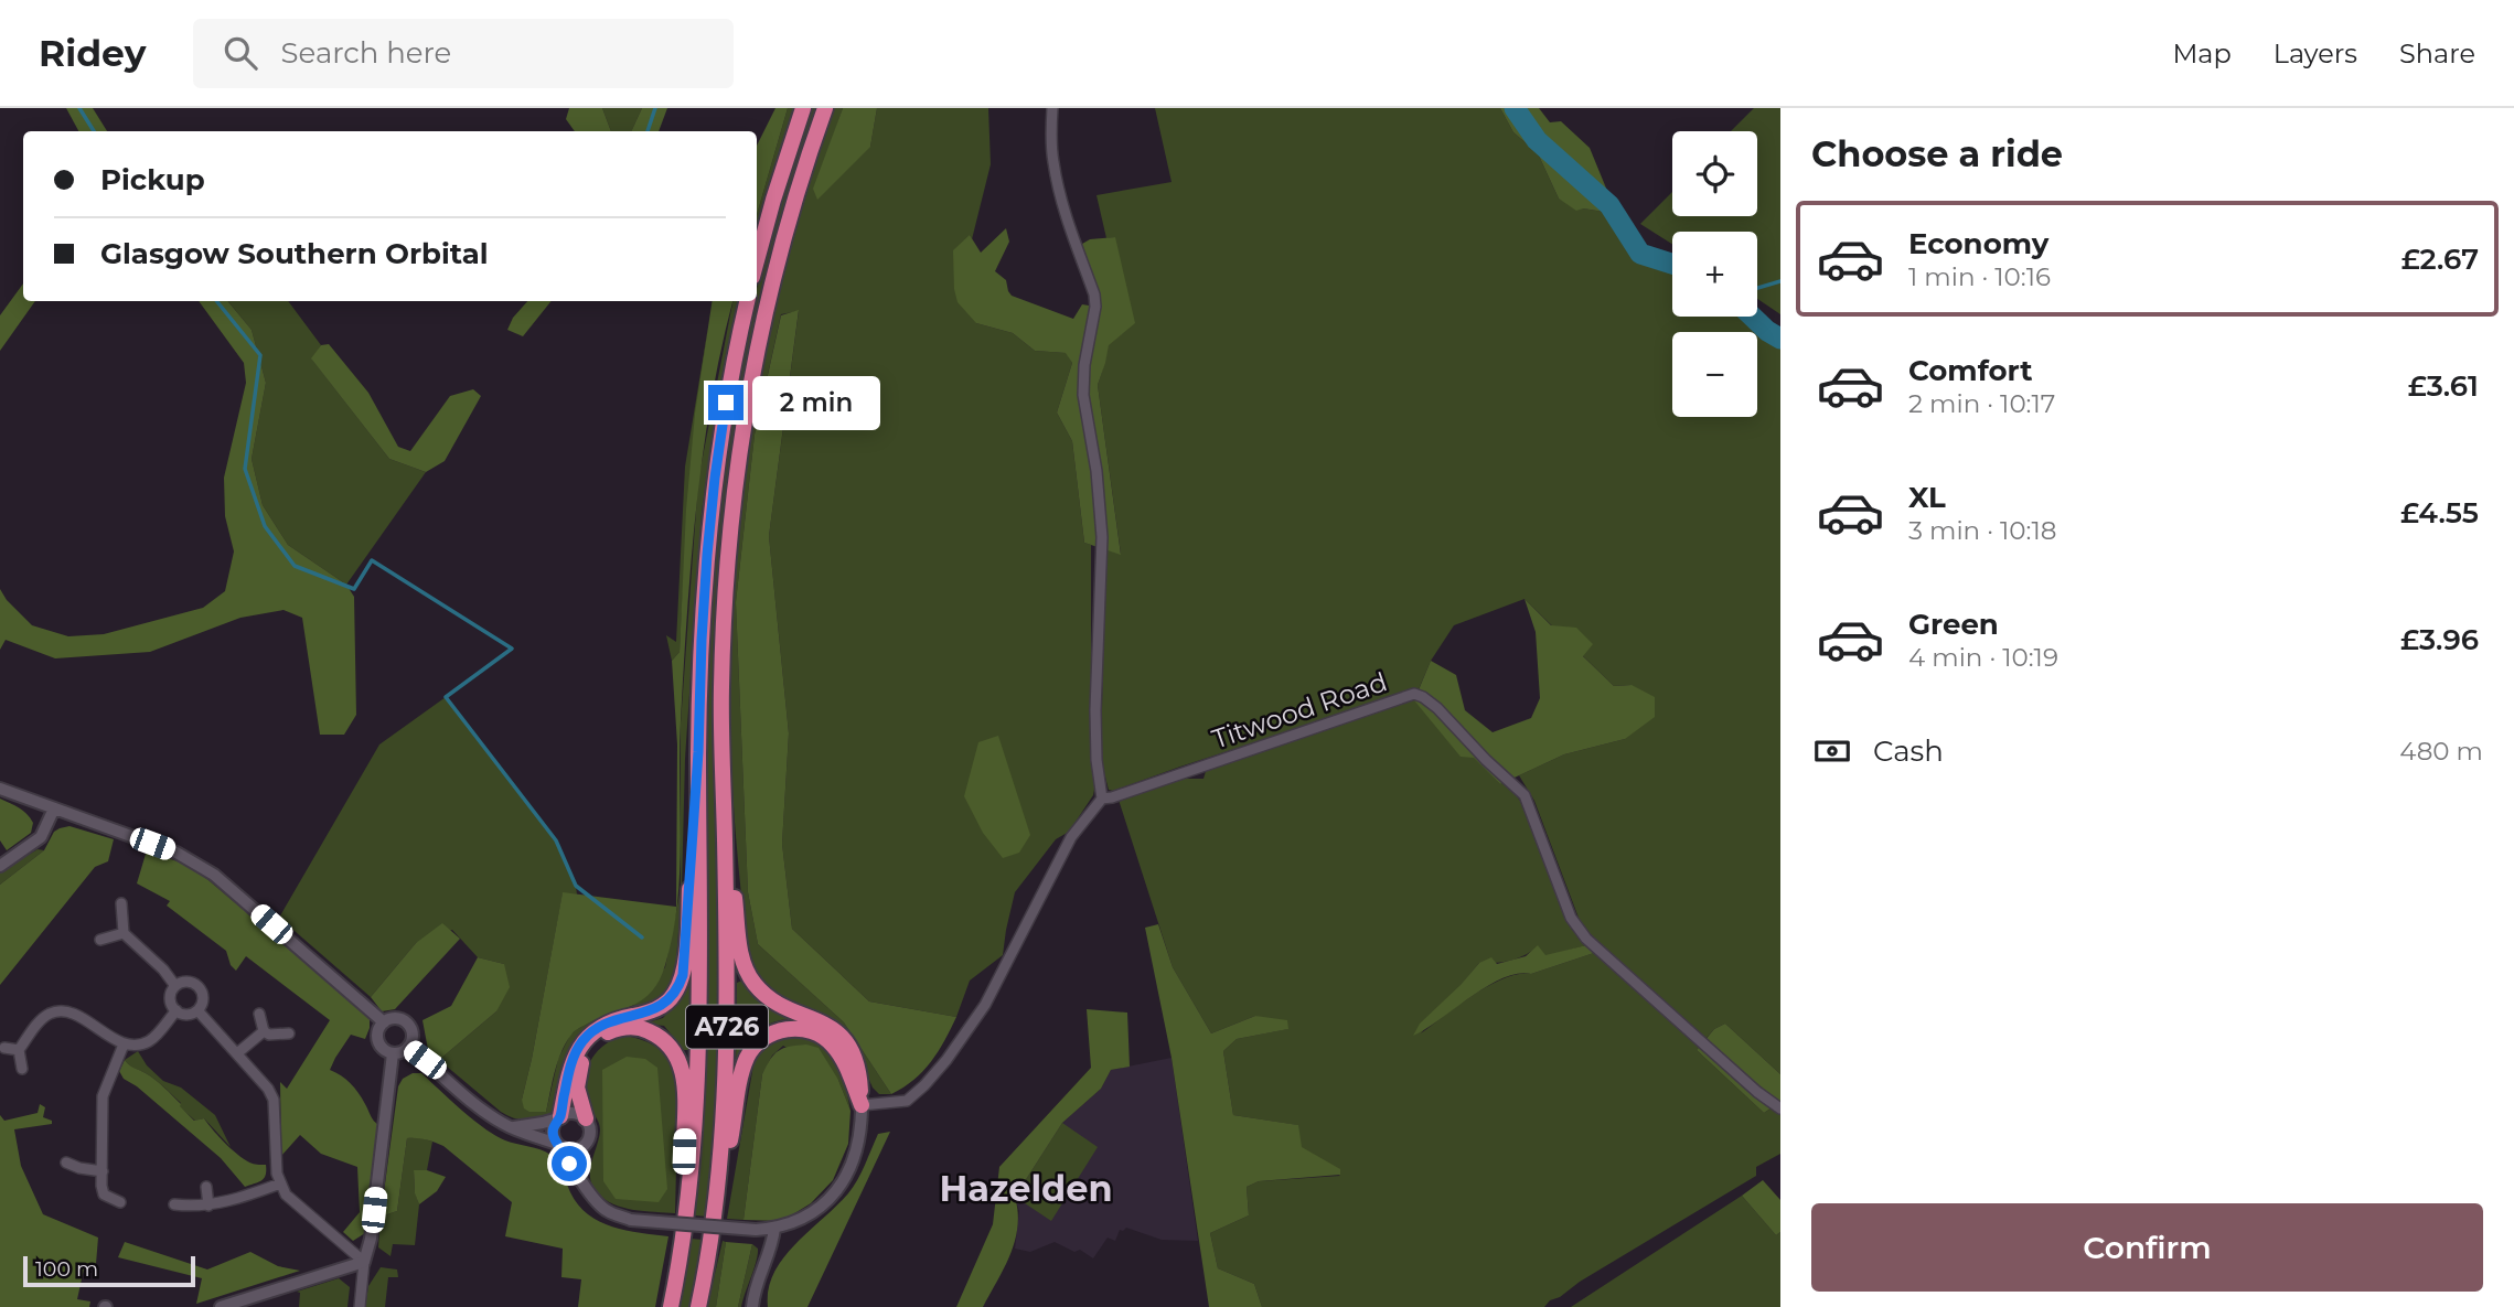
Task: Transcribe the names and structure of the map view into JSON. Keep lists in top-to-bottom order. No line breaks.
{"streets":{"highway":["A726"],"street":["Titwood Road"]},"districts":["Hazelden"],"scale_bar":"100 m","page":{"header":"Ridey","search":"Search here","nav":["Map","Layers","Share"],"heading":"Choose a ride","map_buttons":["+","−"],"banner":["Pickup","Glasgow Southern Orbital"],"list":[{"name":"Economy","note":"1 min · 10:16","value":"£2.67"},{"name":"Comfort","note":"2 min · 10:17","value":"£3.61"},{"name":"XL","note":"3 min · 10:18","value":"£4.55"},{"name":"Green","note":"4 min · 10:19","value":"£3.96"}],"bubble":"2 min","pay":["Cash","480 m"],"buttons":"Confirm","scale":"100 m"}}
